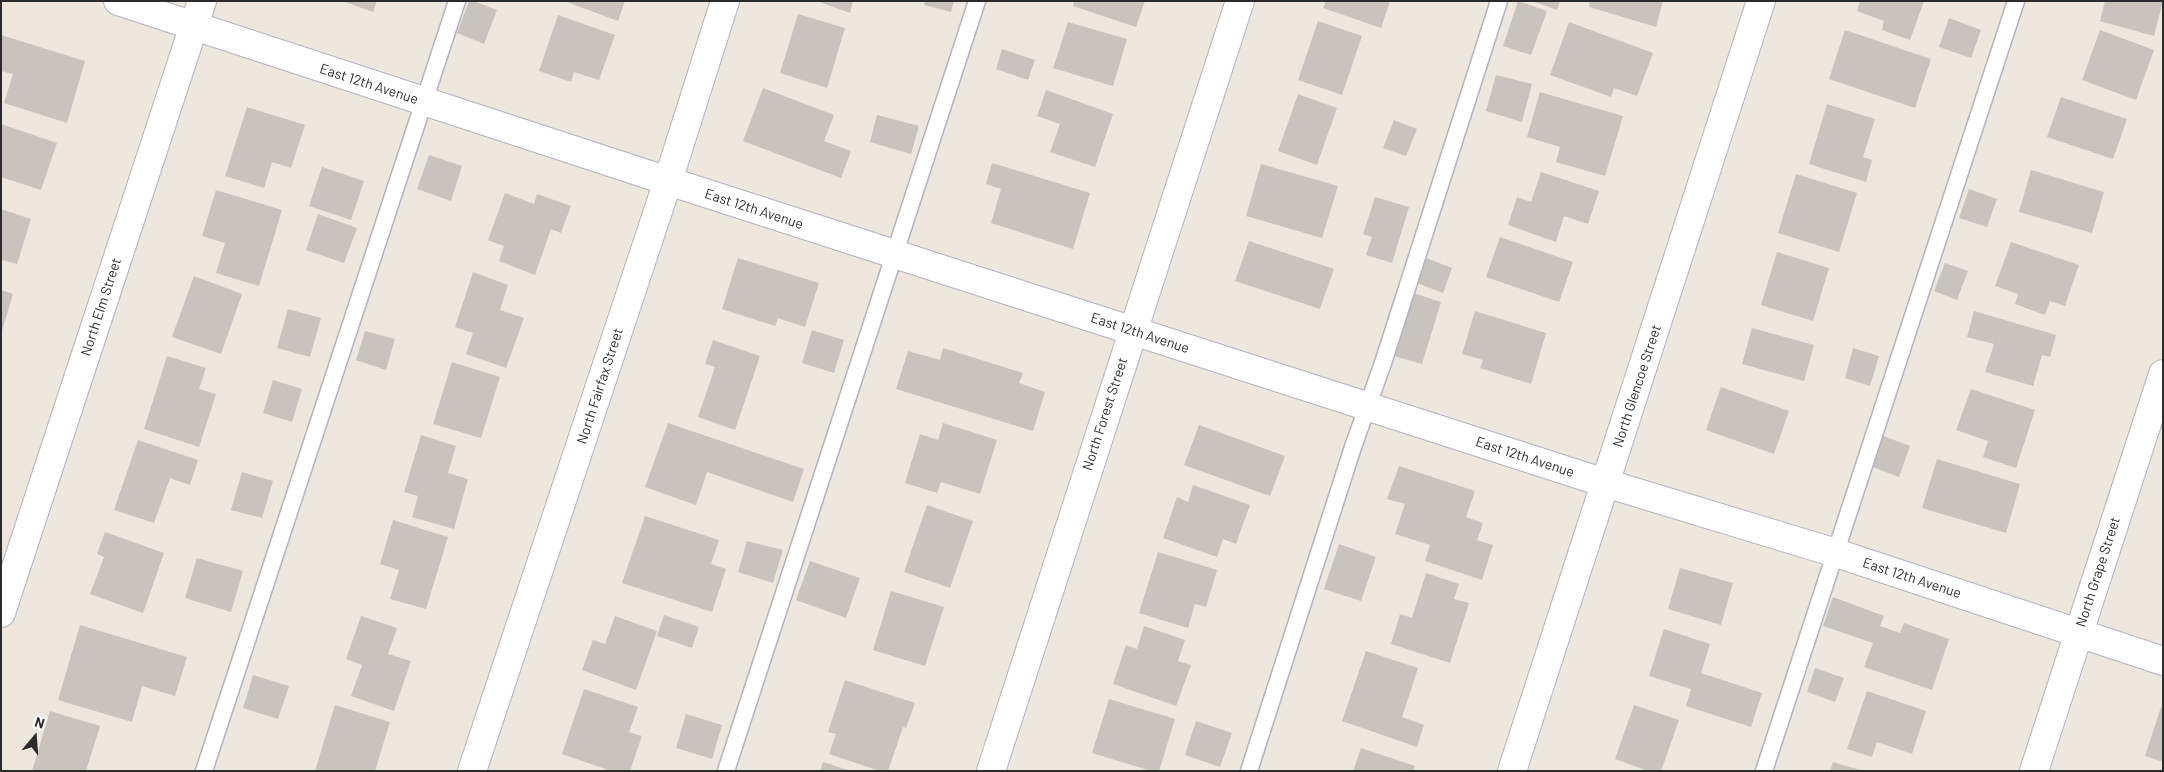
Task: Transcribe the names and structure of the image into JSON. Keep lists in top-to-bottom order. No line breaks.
{"streets":{"street":["East 12th Avenue","North Elm Street","North Fairfax Street","North Glencoe Street","North Forest Street","North Grape Street"]},"crossings":[["East 12th Avenue","North Elm Street"],["East 12th Avenue","North Fairfax Street"],["East 12th Avenue","North Glencoe Street"],["East 12th Avenue","North Forest Street"],["East 12th Avenue","North Grape Street"]],"north":"top"}
